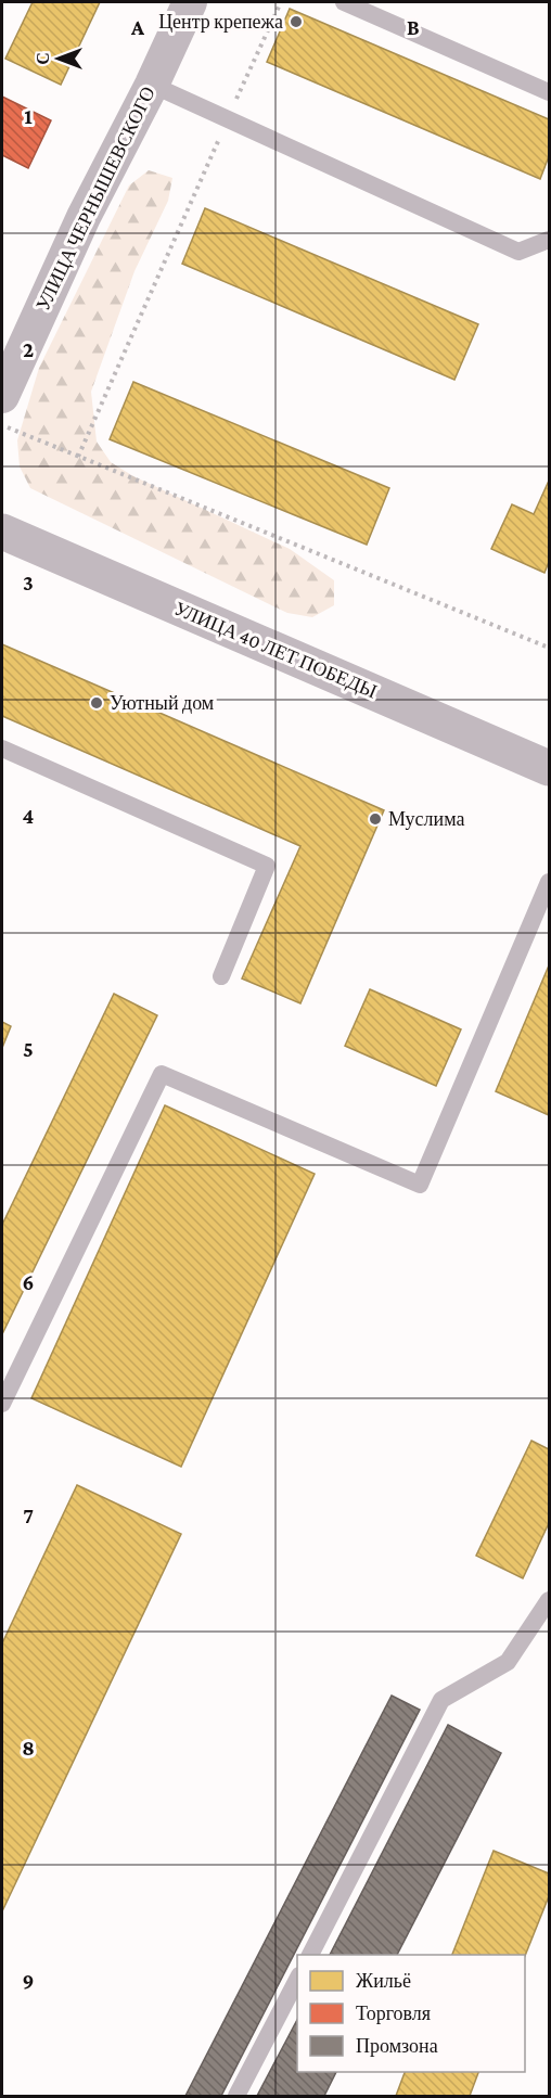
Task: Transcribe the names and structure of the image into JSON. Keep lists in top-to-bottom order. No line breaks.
{"streets":{"street":["УЛИЦА ЧЕРНЫШЕВСКОГО","УЛИЦА 40 ЛЕТ ПОБЕДЫ"]},"places":["Центр крепежа","Уютный дом","Муслима"],"legend":["Жильё","Торговля","Промзона"],"north":"left","grid":{"columns":["A","B"],"rows":["1","2","3","4","5","6","7","8","9"]}}
